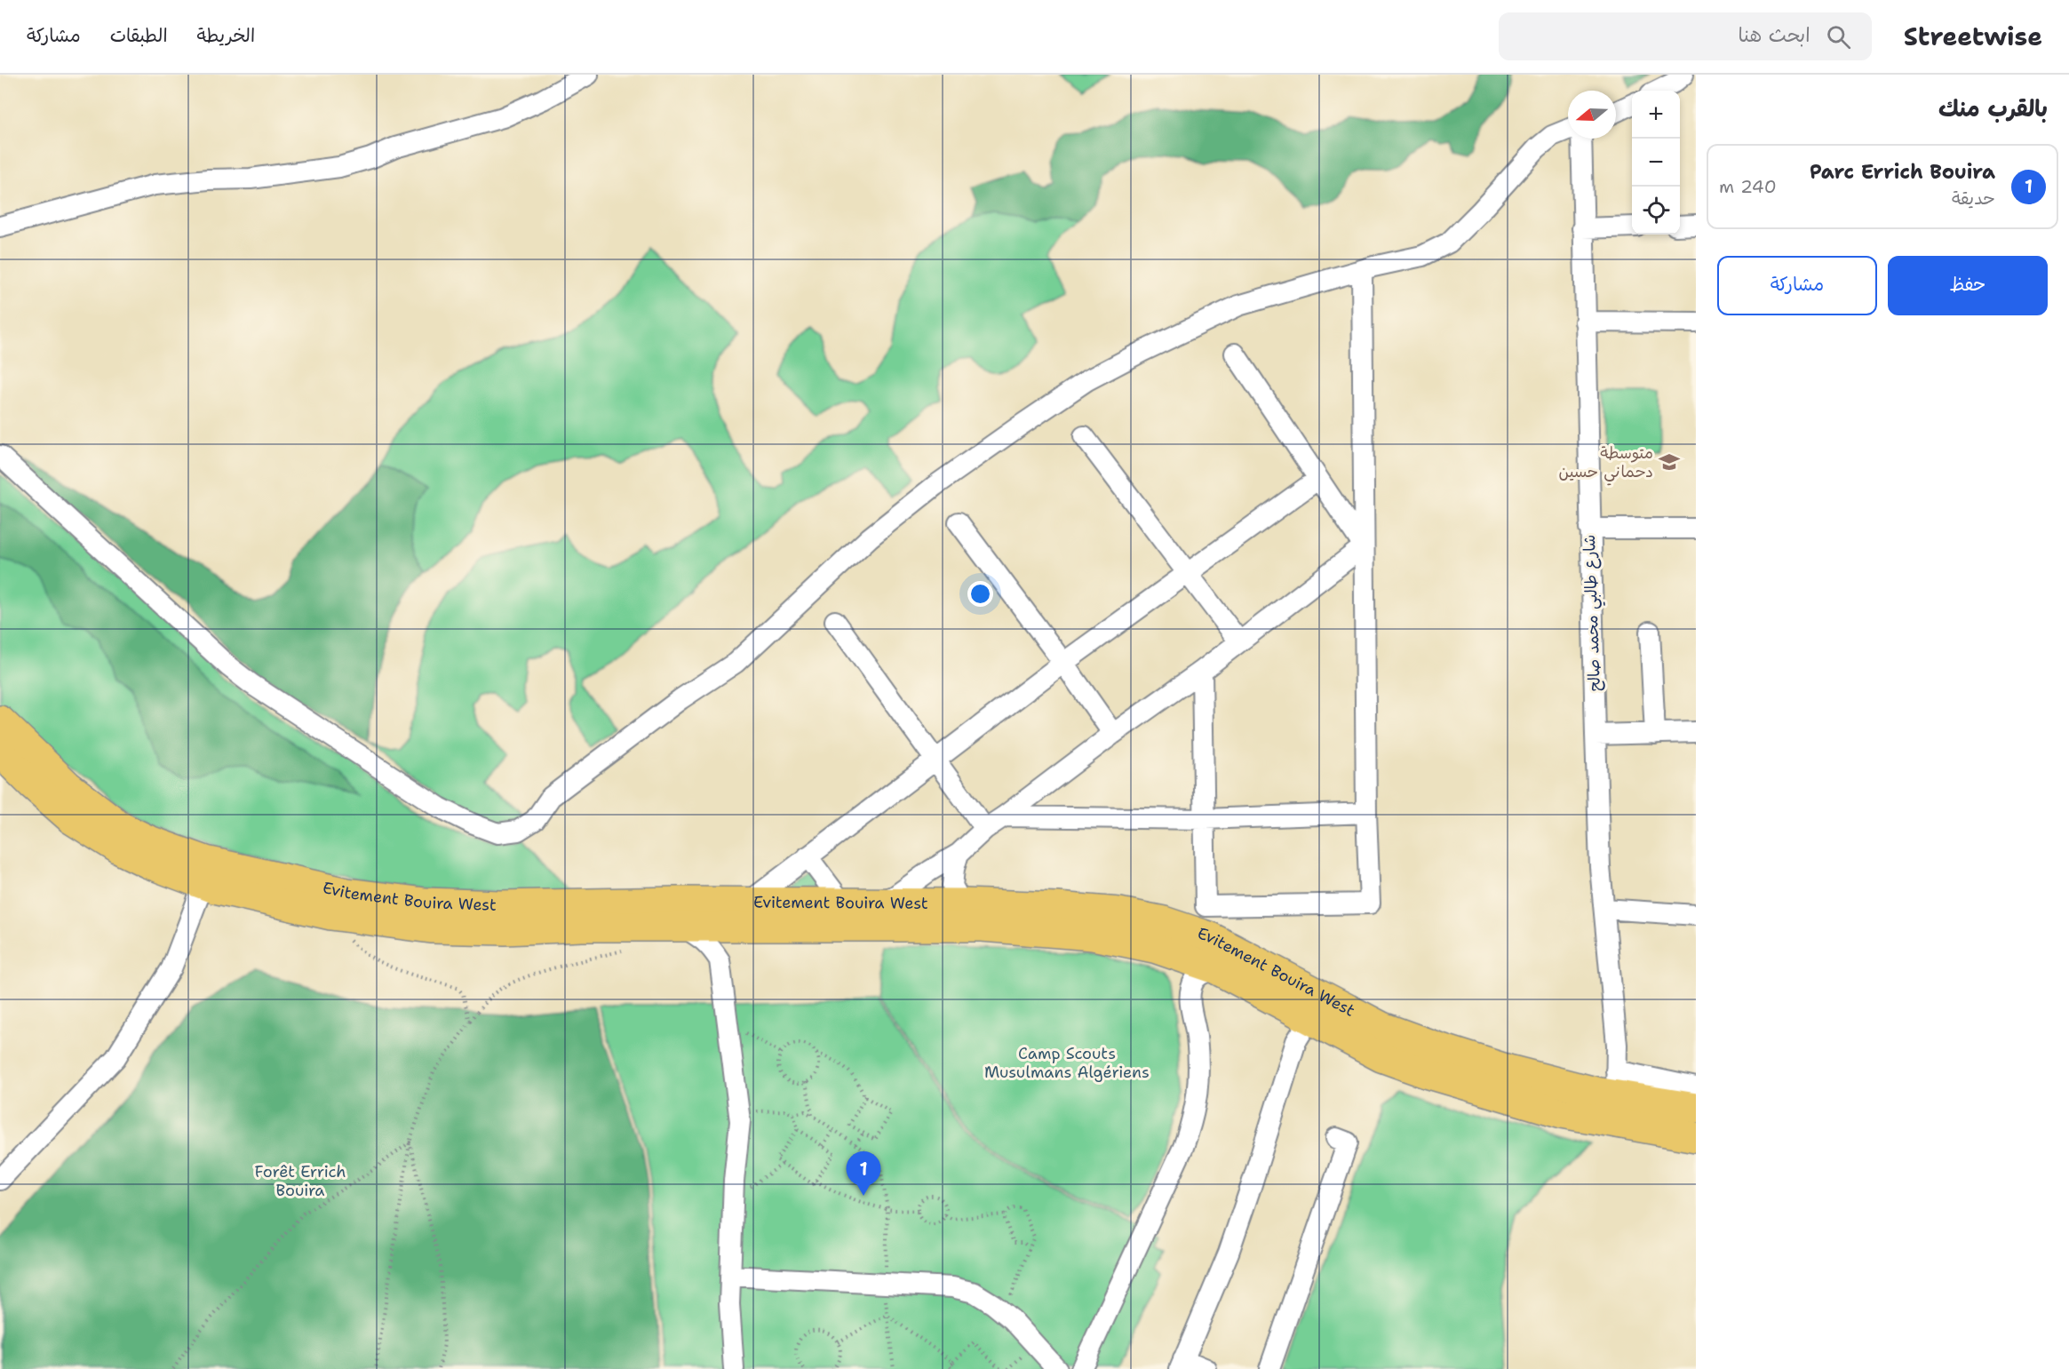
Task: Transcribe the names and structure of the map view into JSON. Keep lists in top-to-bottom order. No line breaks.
{"streets":{"highway":["Evitement Bouira West"],"street":["شارع طالبي محمد صالح"]},"crossings":[["شارع طالبي محمد صالح","Evitement Bouira West"]],"parks":["Camp Scouts Musulmans Algériens","Forêt Errich Bouira"],"places":{"school or university":["متوسطة دحماني حسين"]},"north":"left","page":{"header":"Streetwise","search":"ابحث هنا","nav":["الخريطة","الطبقات","مشاركة"],"heading":"بالقرب منك","map_buttons":["+","−"],"list":[{"mark":"1","name":"Parc Errich Bouira","note":"حديقة","value":"240 m"}],"buttons":["حفظ","مشاركة"],"pins":"1"}}
